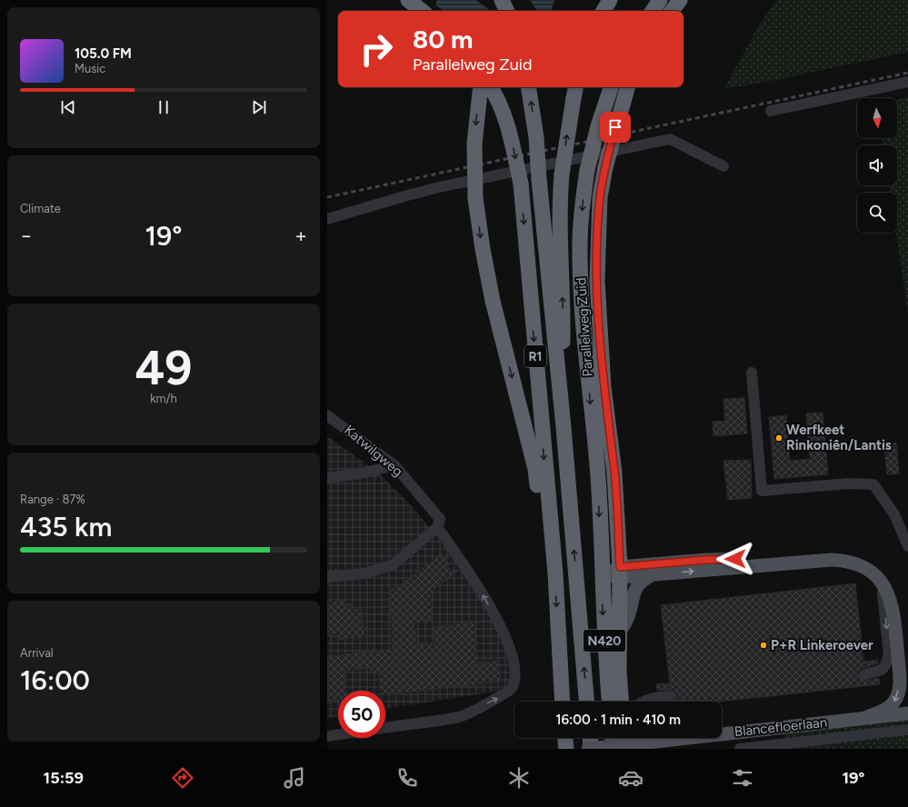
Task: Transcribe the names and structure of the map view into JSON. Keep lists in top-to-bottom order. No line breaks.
{"streets":{"highway":["Parallelweg Zuid","R1","N420"],"main road":["Blancefloerlaan"],"street":["Katwilgweg"]},"crossings":[["Parallelweg Zuid","N420"]],"places":["Werfkeet Rinkoniên/Lantis","P+R Linkeroever"],"north":"bottom","page":{"turn":["80 m","Parallelweg Zuid"],"song":["105.0 FM","Music"],"tile":["Climate",["49","km/h"],["Range · 87%","435 km"],["Arrival","16:00"]],"heat":["−","19°","+"],"limit":"50","trip":"16:00 · 1 min · 410 m","tabs":["15:59","19°"]}}
